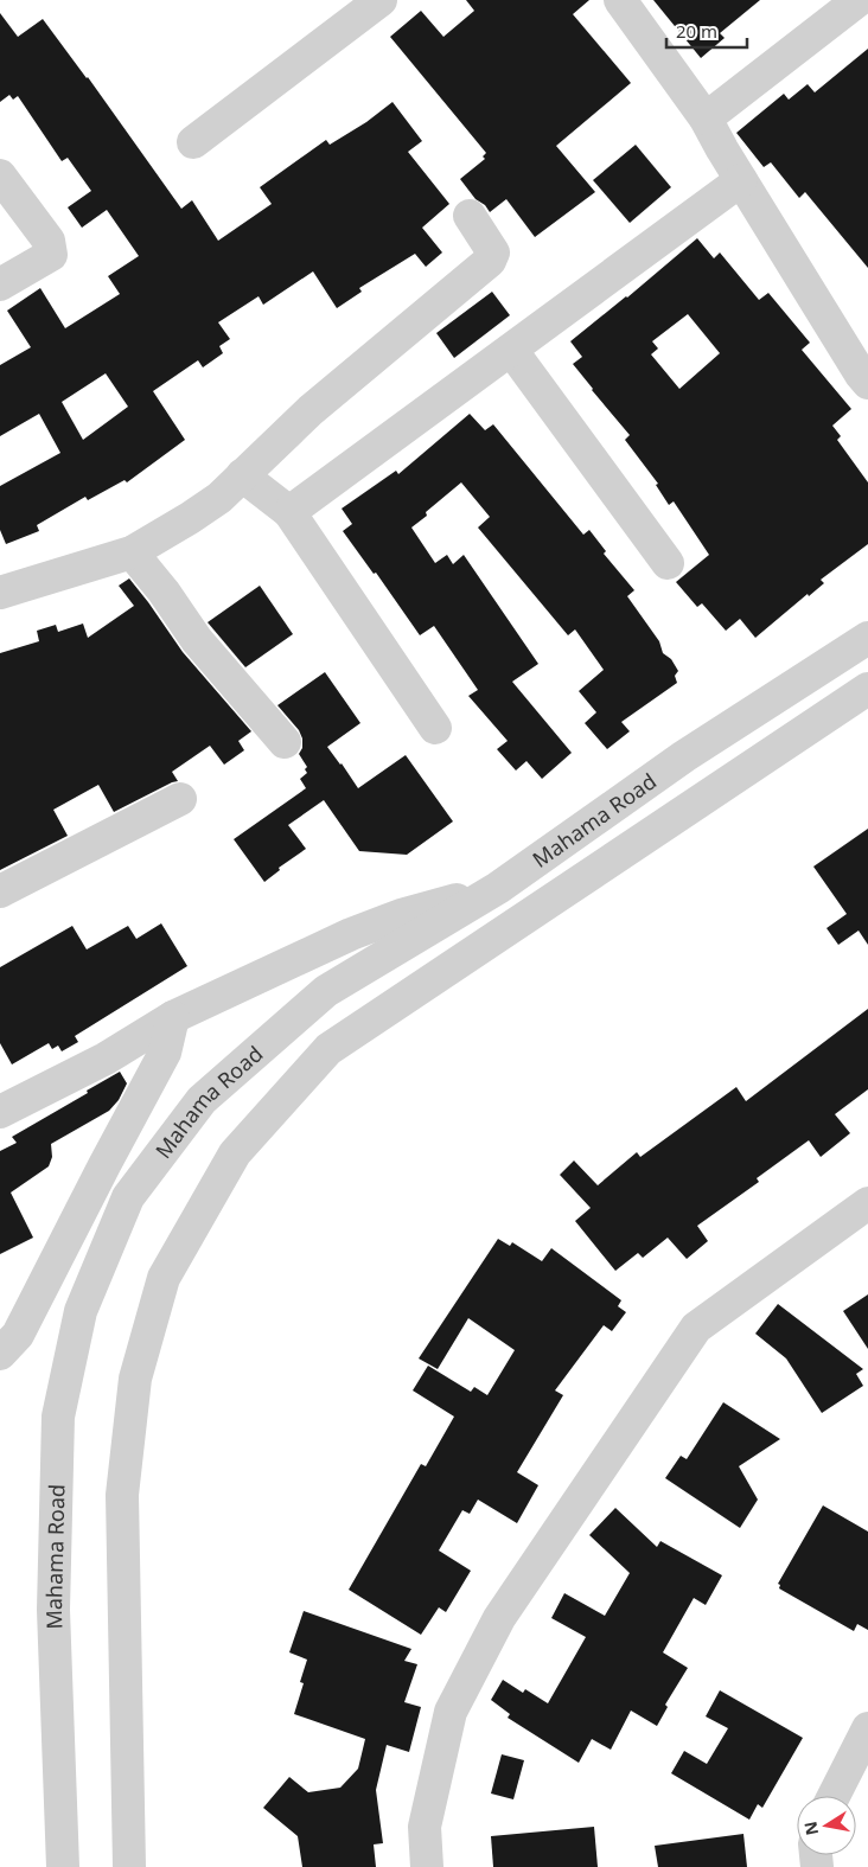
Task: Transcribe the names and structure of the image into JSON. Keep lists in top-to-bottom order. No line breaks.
{"streets":{"street":["Mahama Road"]},"scale_bar":"20 m","north":"left"}
